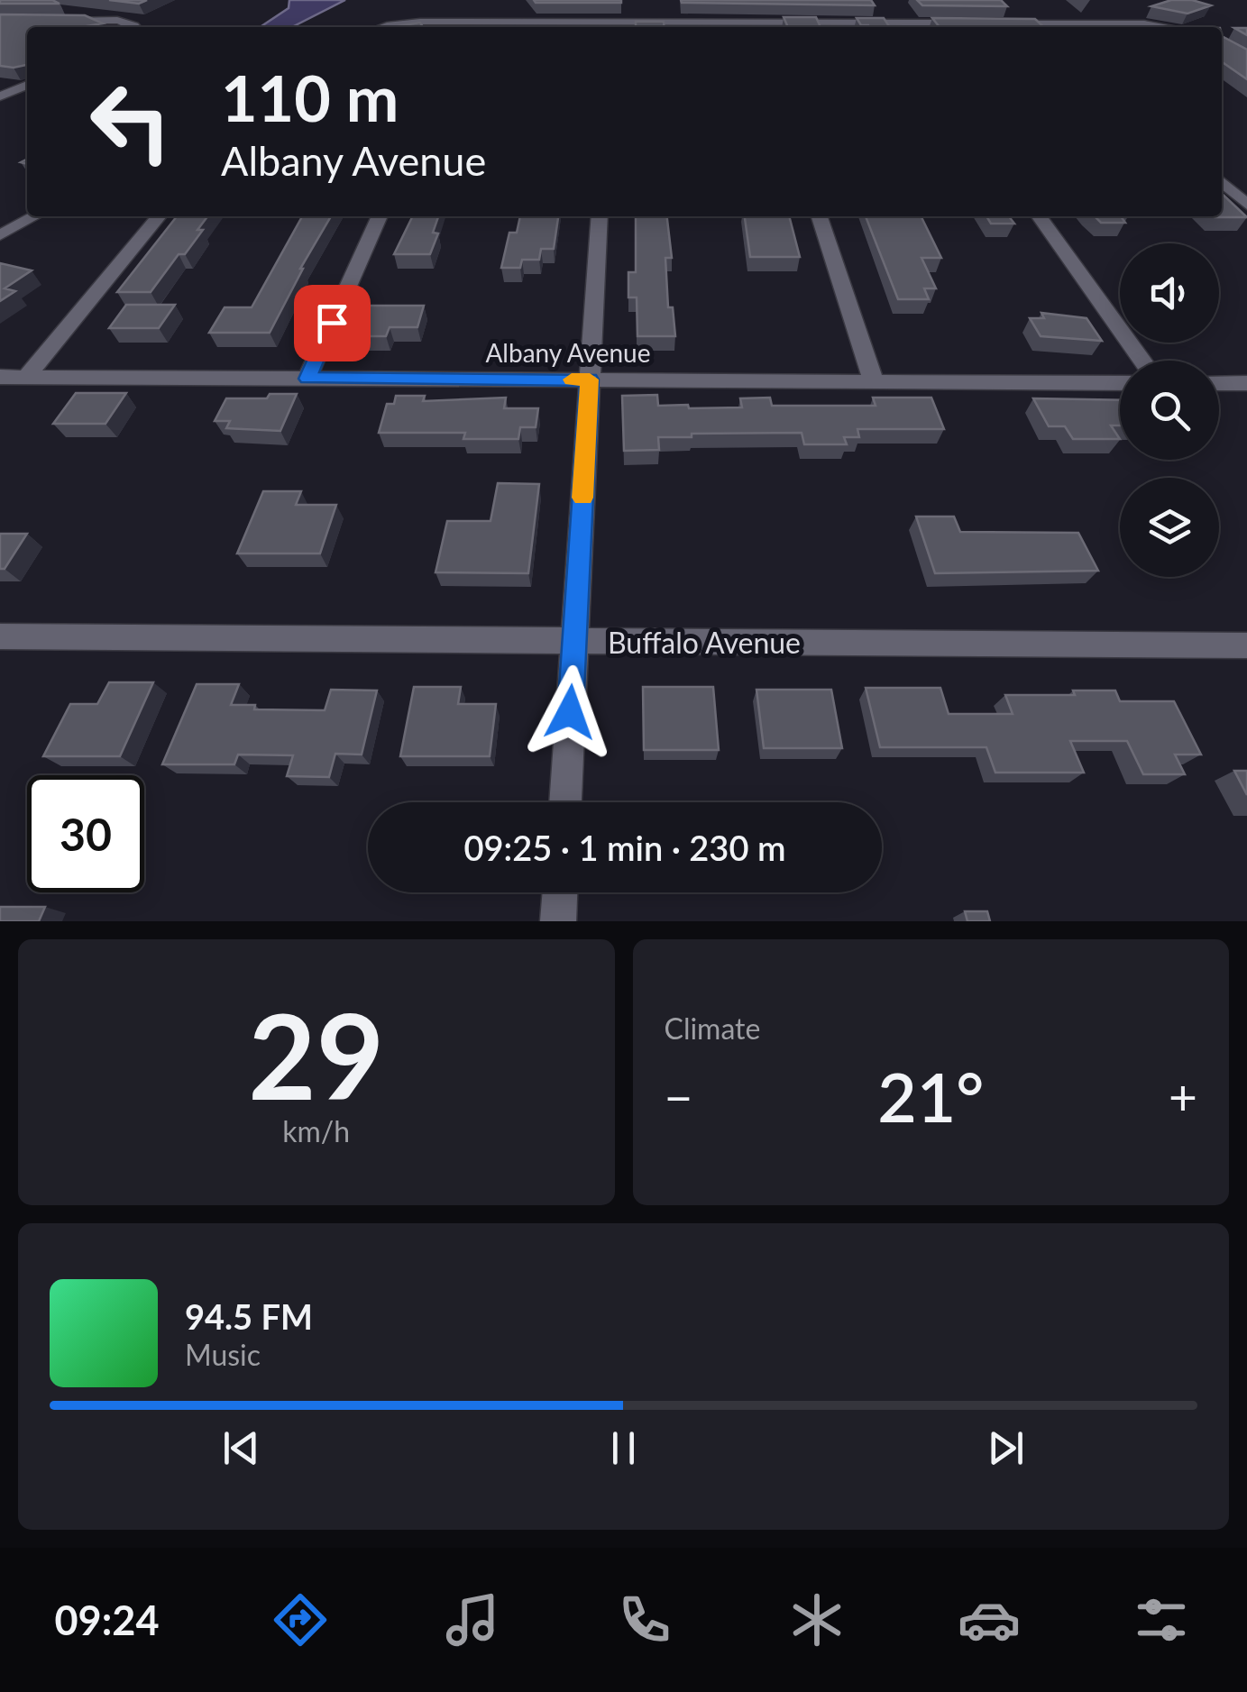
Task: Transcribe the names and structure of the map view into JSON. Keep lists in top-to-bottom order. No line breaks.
{"streets":{"street":["Albany Avenue","Buffalo Avenue"]},"page":{"turn":["110 m","Albany Avenue"],"limit":"30","trip":"09:25 · 1 min · 230 m","tile":[["29","km/h"],"Climate"],"heat":["−","21°","+"],"song":["94.5 FM","Music"],"tabs":"09:24"}}
